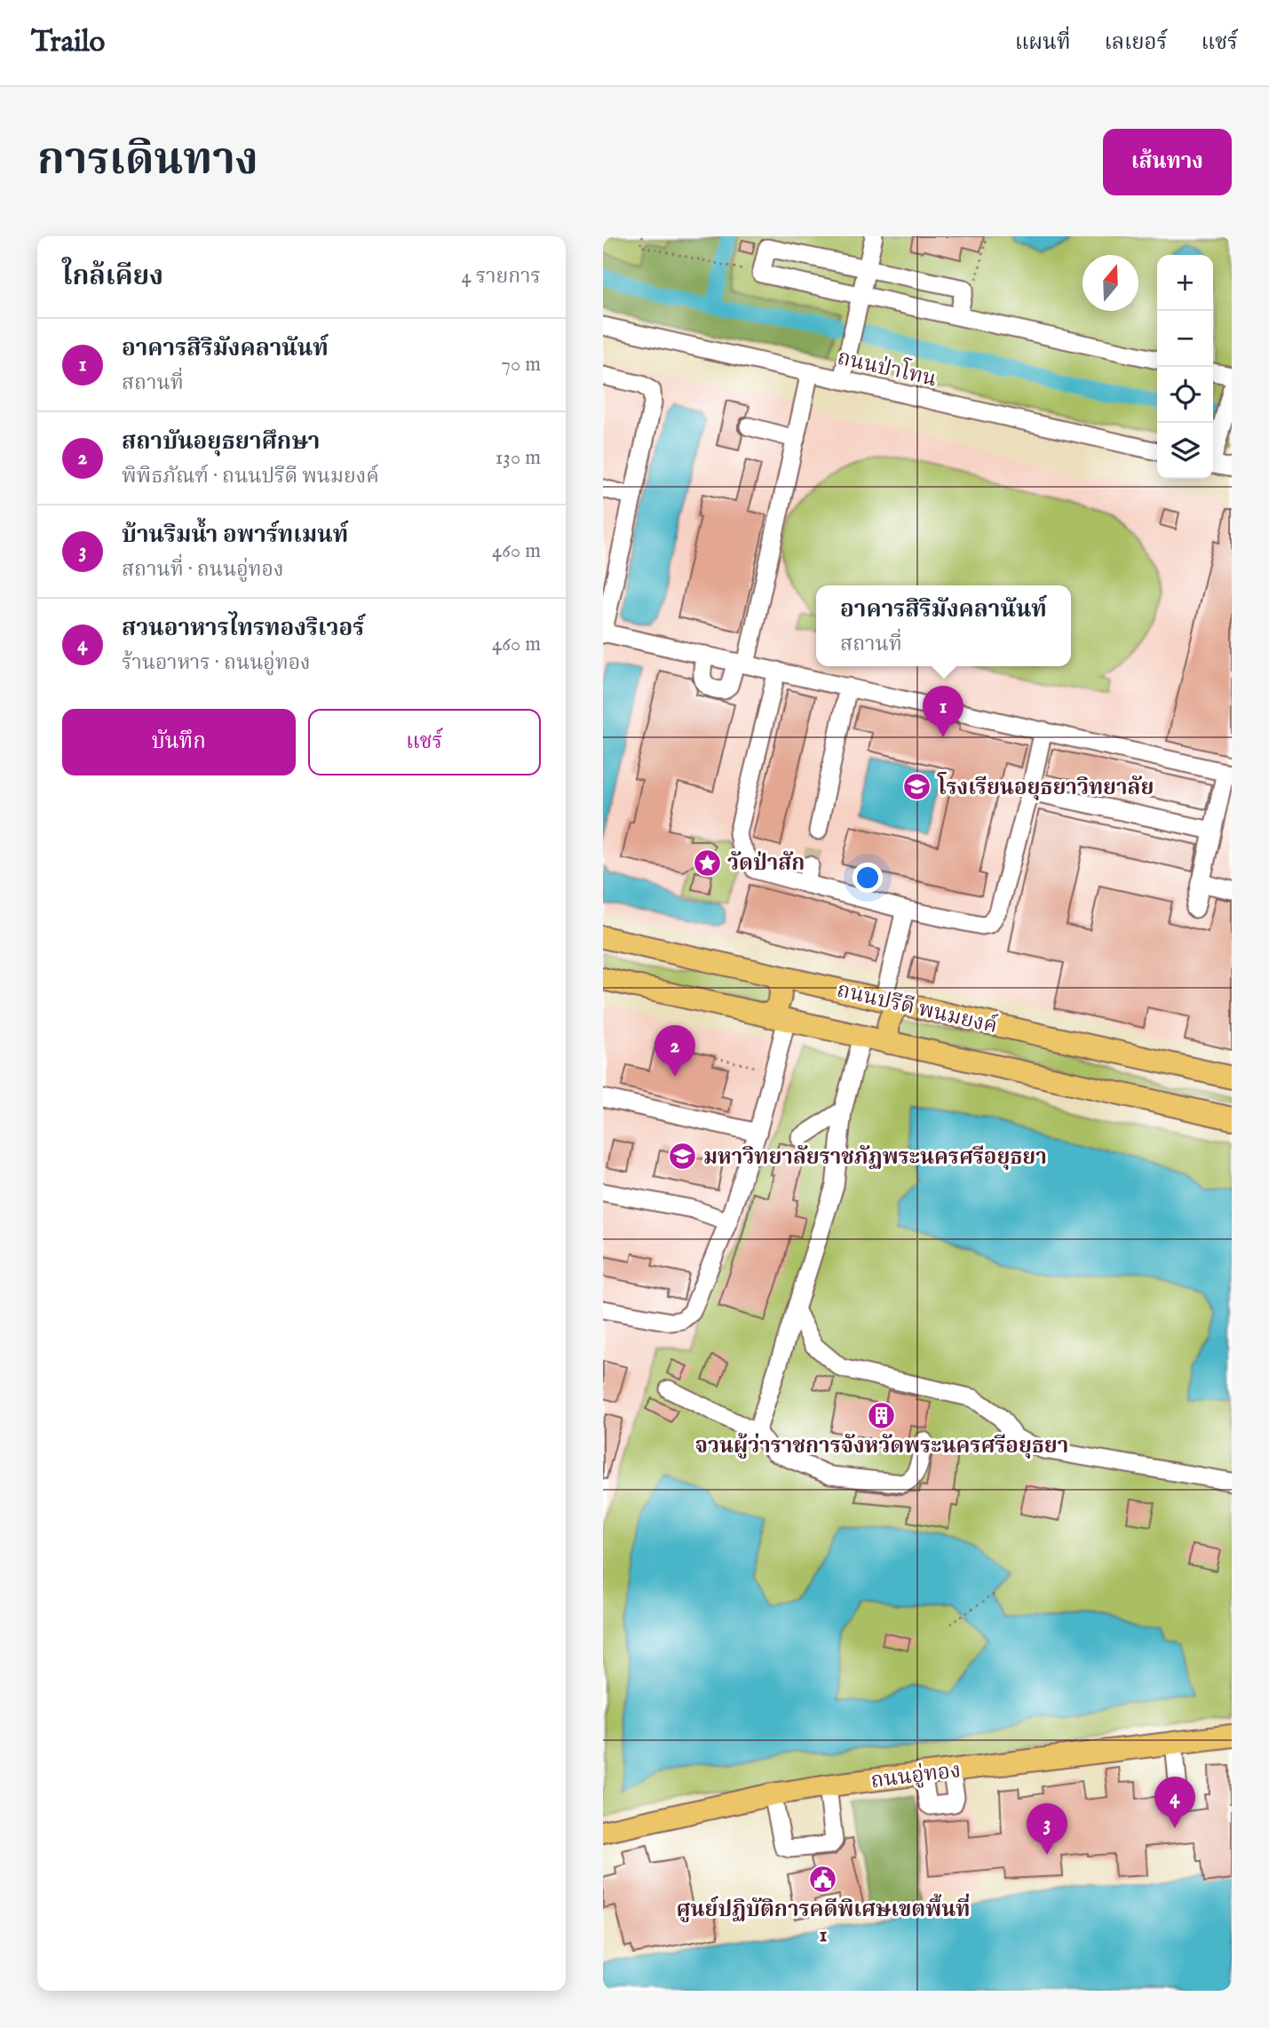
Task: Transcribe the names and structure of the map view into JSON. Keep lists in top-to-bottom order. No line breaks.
{"streets":{"main road":["ถนนปรีดี พนมยงค์","ถนนอู่ทอง"],"street":["ถนนป่าโทน"]},"places":{"school or university":["โรงเรียนอยุธยาวิทยาลัย","มหาวิทยาลัยราชภัฏพระนครศรีอยุธยา"],"place":["วัดป่าสัก"],"building":["จวนผู้ว่าราชการจังหวัดพระนครศรีอยุธยา"],"public building":["ศูนย์ปฏิบัติการคดีพิเศษเขตพื้นที่ 1"]},"north":"top","page":{"header":"Trailo","nav":["แผนที่","เลเยอร์","แชร์"],"title":"การเดินทาง","buttons":["เส้นทาง",["บันทึก","แชร์"]],"heading":["ใกล้เคียง","4 รายการ"],"map_buttons":["+","−"],"list":[{"mark":"1","name":"อาคารสิริมังคลานันท์","note":"สถานที่","value":"70 m"},{"mark":"2","name":"สถาบันอยุธยาศึกษา","note":"พิพิธภัณฑ์ · ถนนปรีดี พนมยงค์","value":"130 m"},{"mark":"3","name":"บ้านริมน้ำ อพาร์ทเมนท์","note":"สถานที่ · ถนนอู่ทอง","value":"460 m"},{"mark":"4","name":"สวนอาหารไทรทองริเวอร์","note":"ร้านอาหาร · ถนนอู่ทอง","value":"460 m"}],"popup":["อาคารสิริมังคลานันท์","สถานที่"],"pins":["1","2","4","3"]}}
